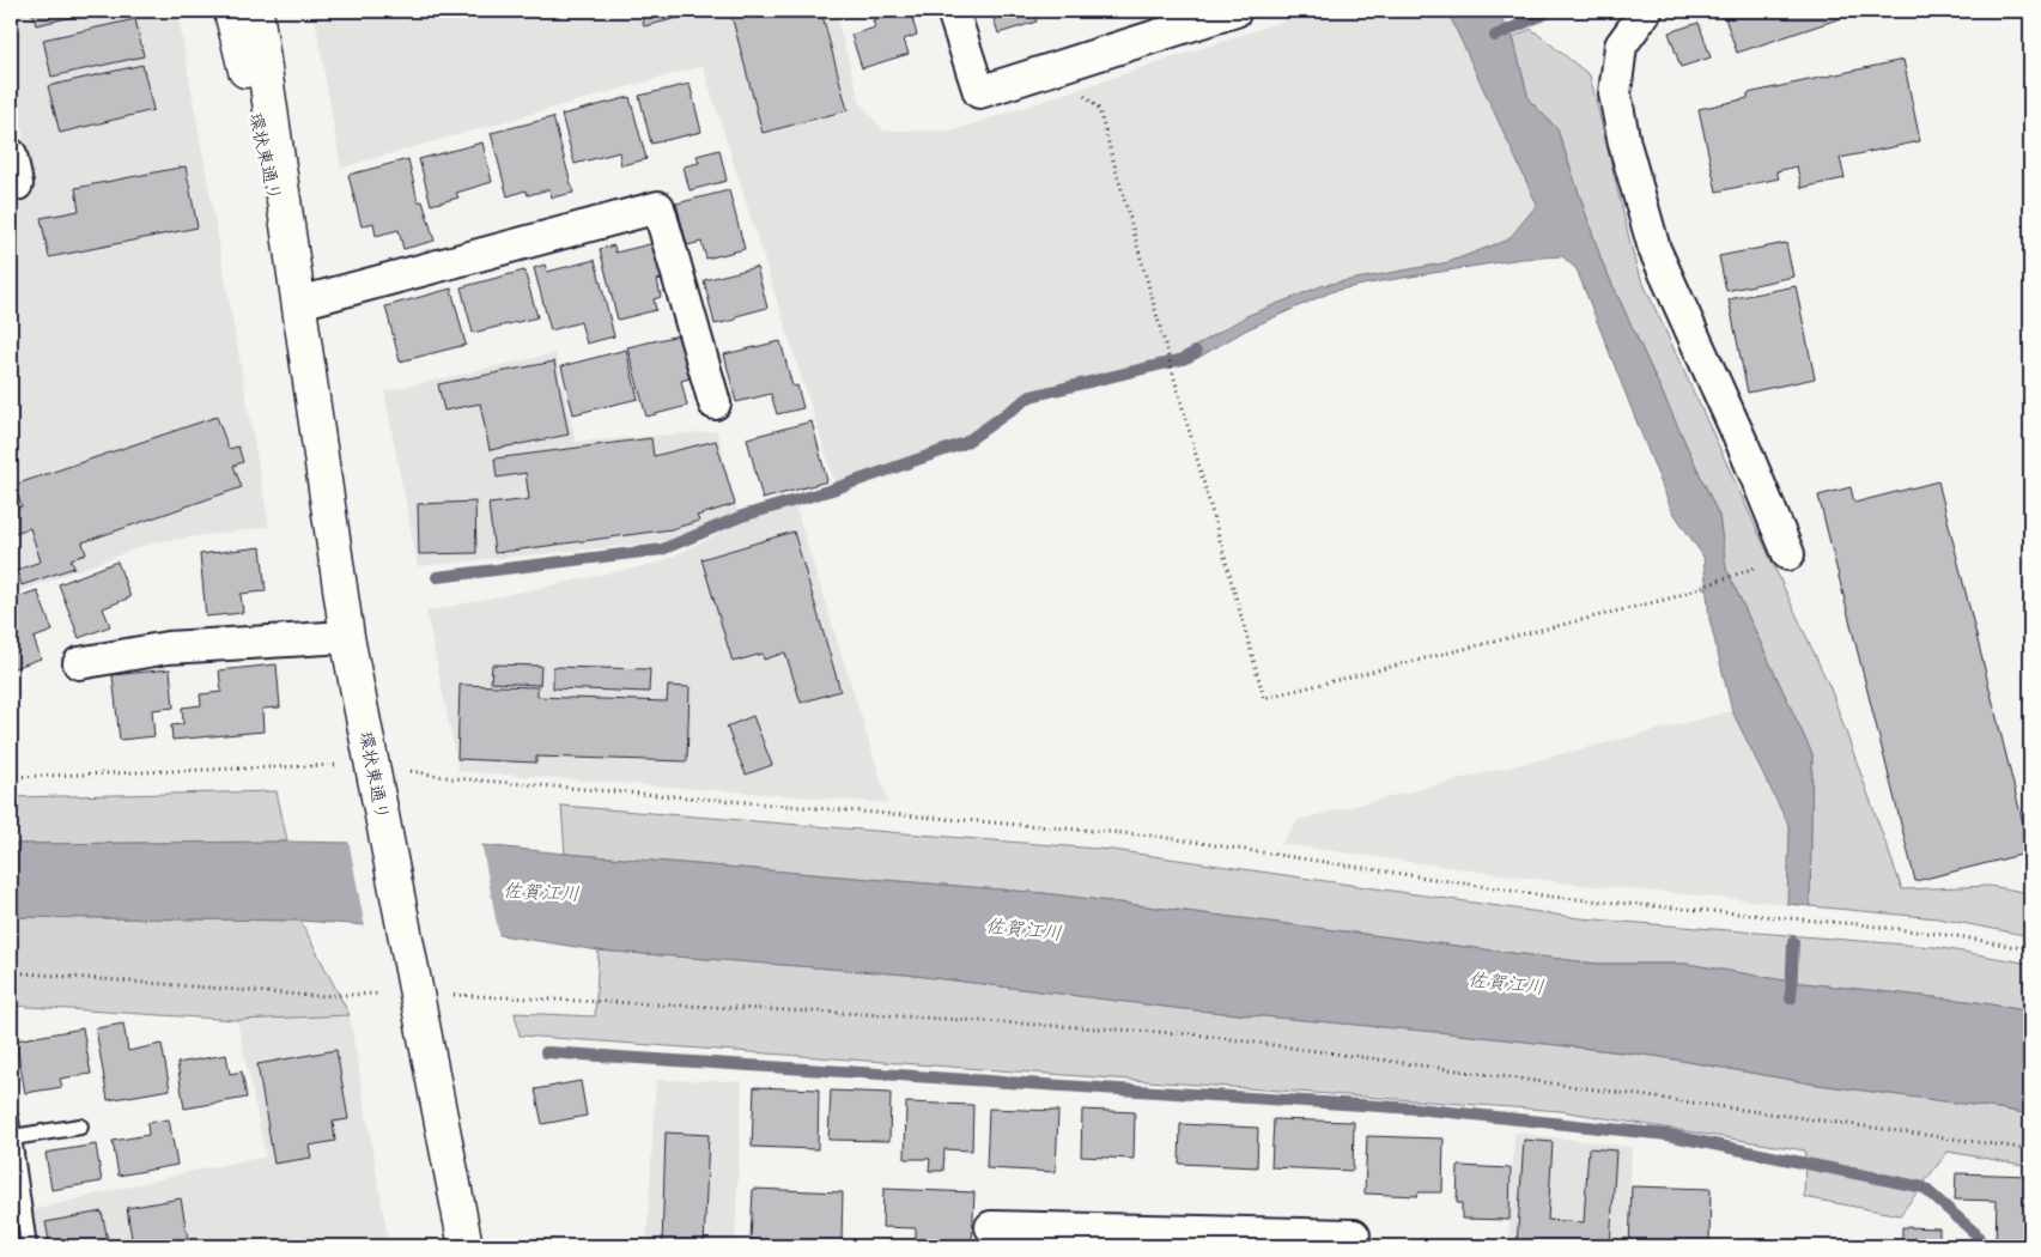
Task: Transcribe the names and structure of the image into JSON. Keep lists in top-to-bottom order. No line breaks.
{"streets":{"main road":["環状東通り"]},"water":["佐賀江川"]}
